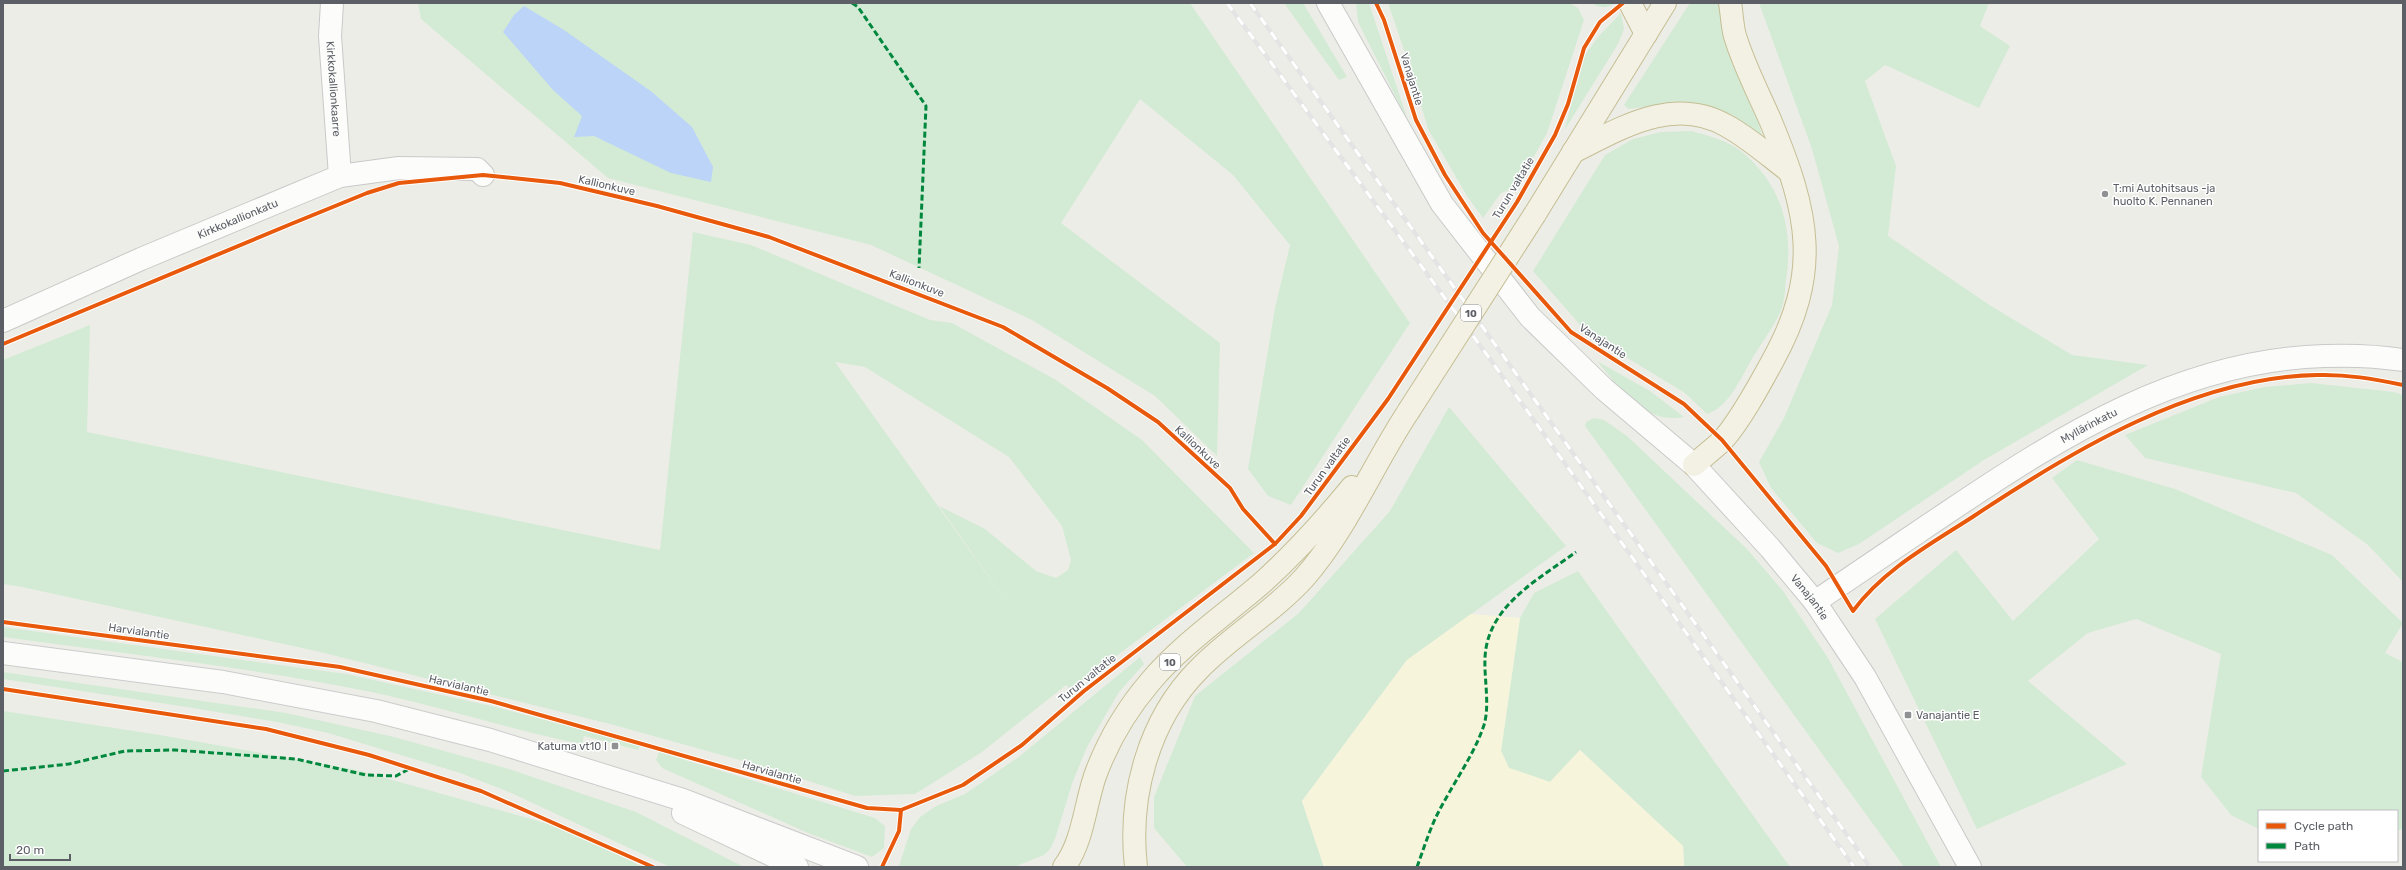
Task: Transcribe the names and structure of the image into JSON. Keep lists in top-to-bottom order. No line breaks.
{"streets":{"highway":["10"],"street":["Vanajantie","Kirkkokallionkaarre","Kirkkokallionkatu","Myllärinkatu"],"cycle path":["Kallionkuve","Turun valtatie"]},"crossings":[["Vanajantie","Myllärinkatu"],["Kirkkokallionkaarre","Kirkkokallionkatu"]],"places":{"other":["T:mi Autohitsaus -ja huolto K. Pennanen"],"transit":["Vanajantie E","Katuma vt10 I"]},"legend":["Cycle path","Path"],"scale_bar":"20 m"}
